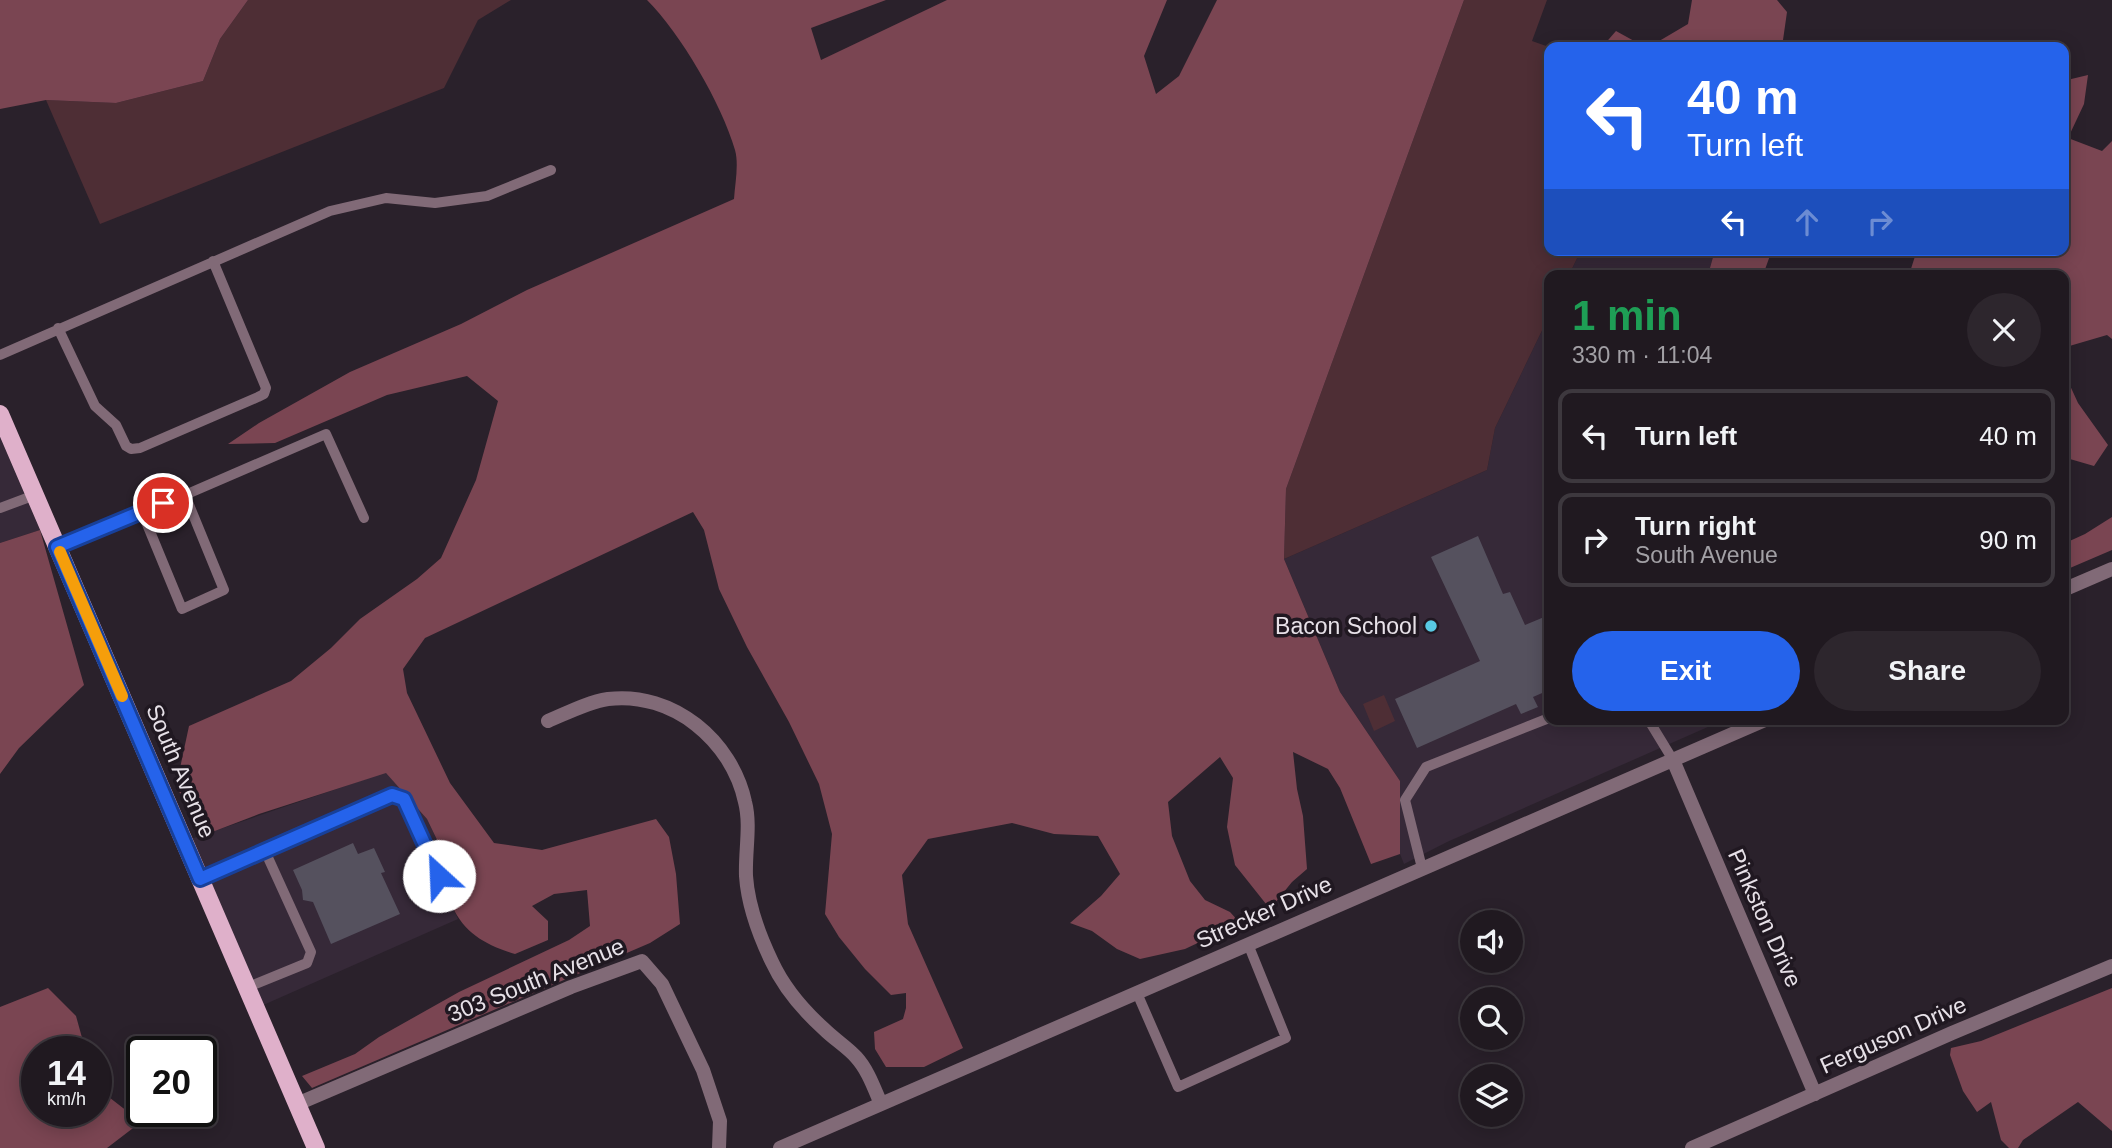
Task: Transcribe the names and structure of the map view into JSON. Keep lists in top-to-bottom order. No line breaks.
{"streets":{"main road":["South Avenue"],"street":["Strecker Drive","Pinkston Drive","303 South Avenue","Ferguson Drive"]},"crossings":[["South Avenue","303 South Avenue"],["Strecker Drive","Pinkston Drive"],["Pinkston Drive","Ferguson Drive"]],"places":["Bacon School"],"page":{"turn":["40 m","Turn left"],"heading":["1 min","330 m · 11:04"],"list":[{"name":"Turn left","value":"40 m"},{"name":"Turn right","note":"South Avenue","value":"90 m"}],"buttons":["Exit","Share"],"speed":"14 km/h","limit":"20"}}
